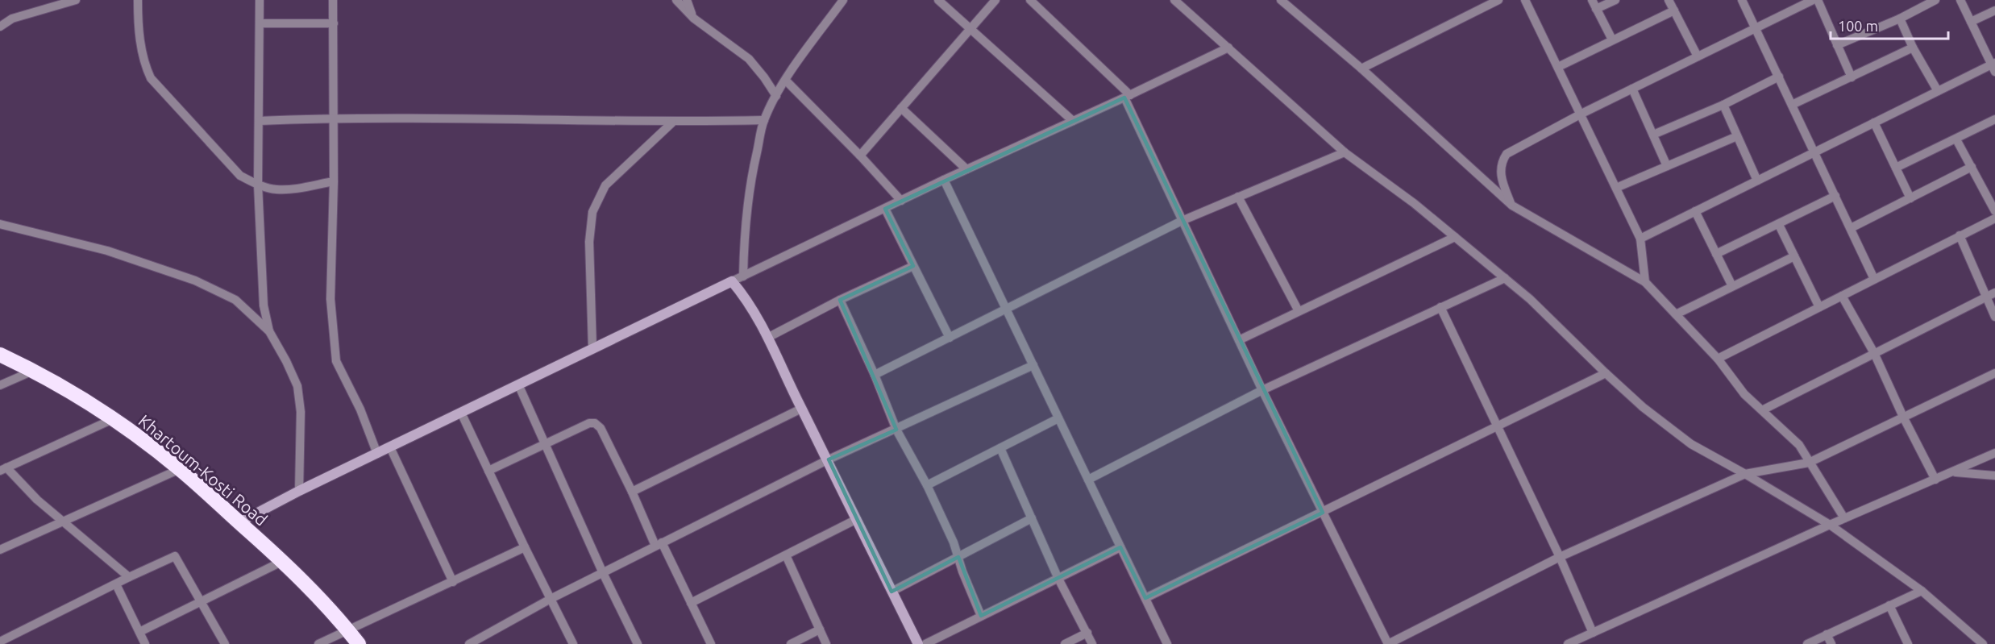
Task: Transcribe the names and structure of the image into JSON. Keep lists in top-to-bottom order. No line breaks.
{"streets":{"highway":["Khartoum-Kosti Road"]},"scale_bar":"100 m"}
